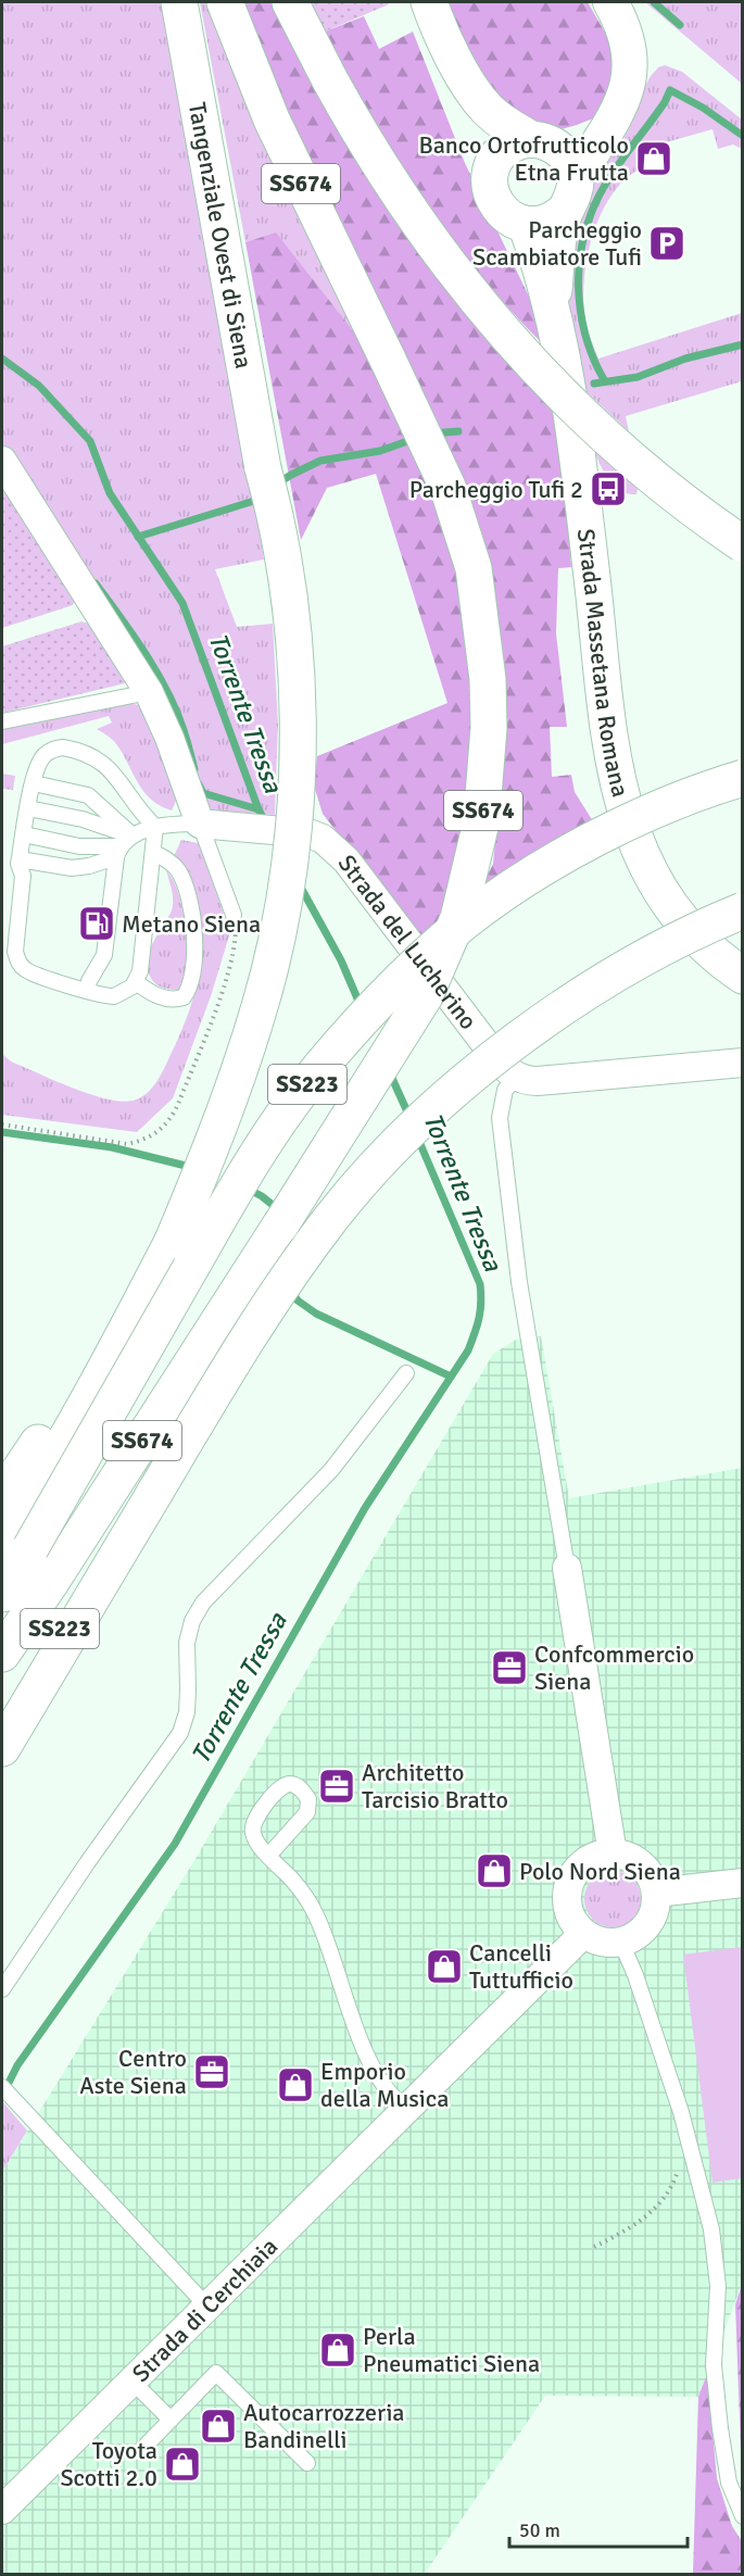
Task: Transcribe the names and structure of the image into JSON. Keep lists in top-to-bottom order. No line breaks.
{"streets":{"main road":["SS674","Tangenziale Ovest di Siena","Strada Massetana Romana","SS223"],"street":["Strada del Lucherino","Strada di Cerchiaia"]},"crossings":[["SS674","Tangenziale Ovest di Siena"],["SS674","SS223"]],"water":["Torrente Tressa"],"places":{"shop":["Banco Ortofrutticolo Etna Frutta","Polo Nord Siena","Cancelli Tuttufficio","Emporio della Musica","Perla Pneumatici Siena","Autocarrozzeria Bandinelli","Toyota Scotti 2.0"],"parking":["Parcheggio Scambiatore Tufi"],"bus stop":["Parcheggio Tufi 2"],"fuel station":["Metano Siena"],"office":["Confcommercio Siena","Architetto Tarcisio Bratto","Centro Aste Siena"]},"scale_bar":"50 m"}
